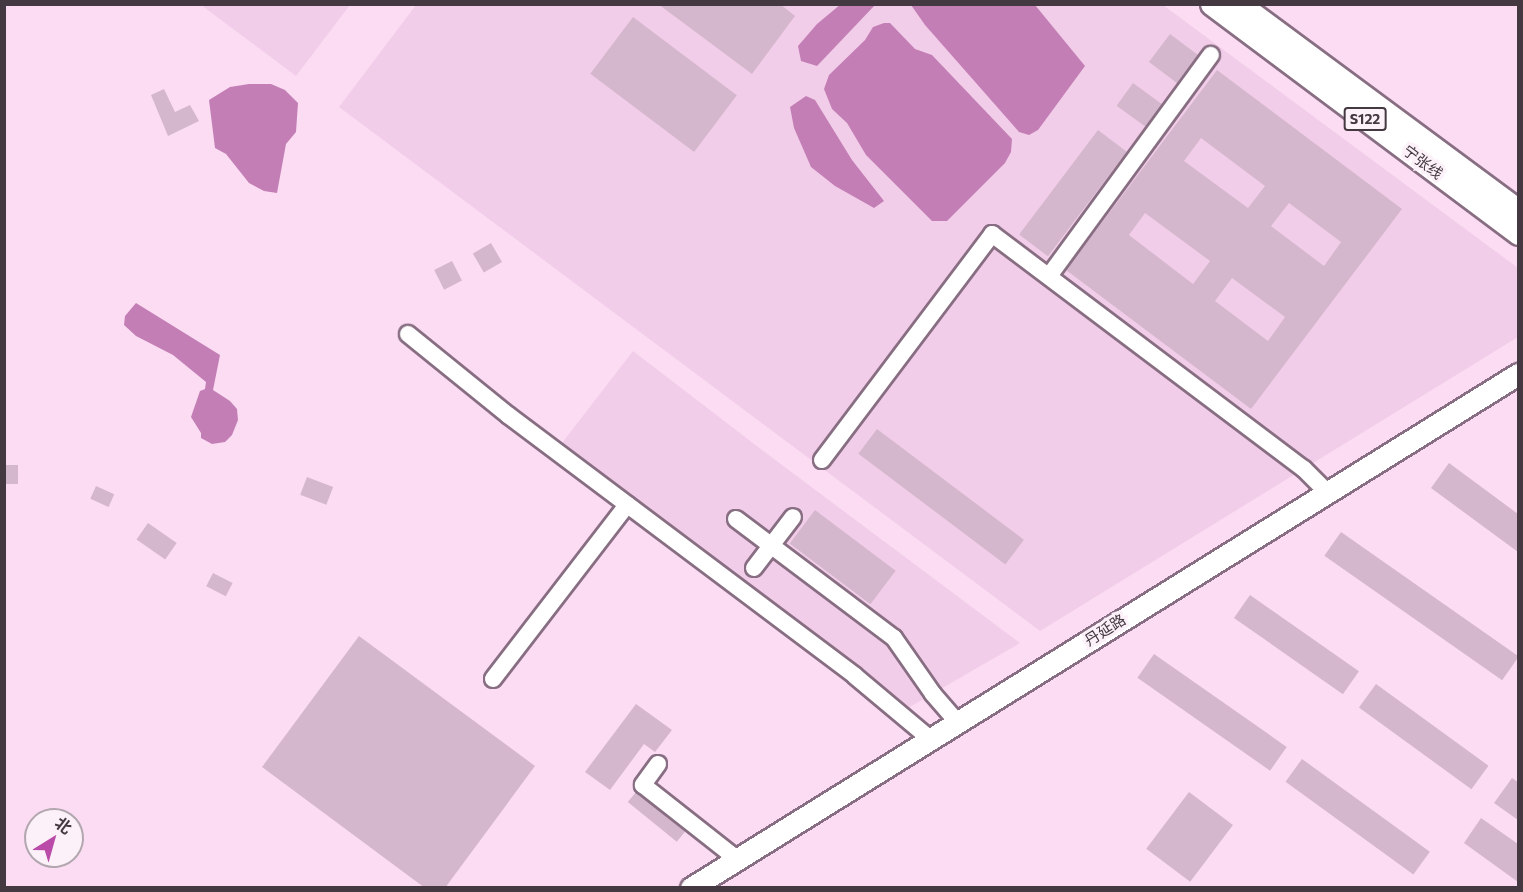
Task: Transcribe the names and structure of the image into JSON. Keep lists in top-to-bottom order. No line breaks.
{"streets":{"main road":["S122","宁张线","丹延路"]},"north":"top right"}
